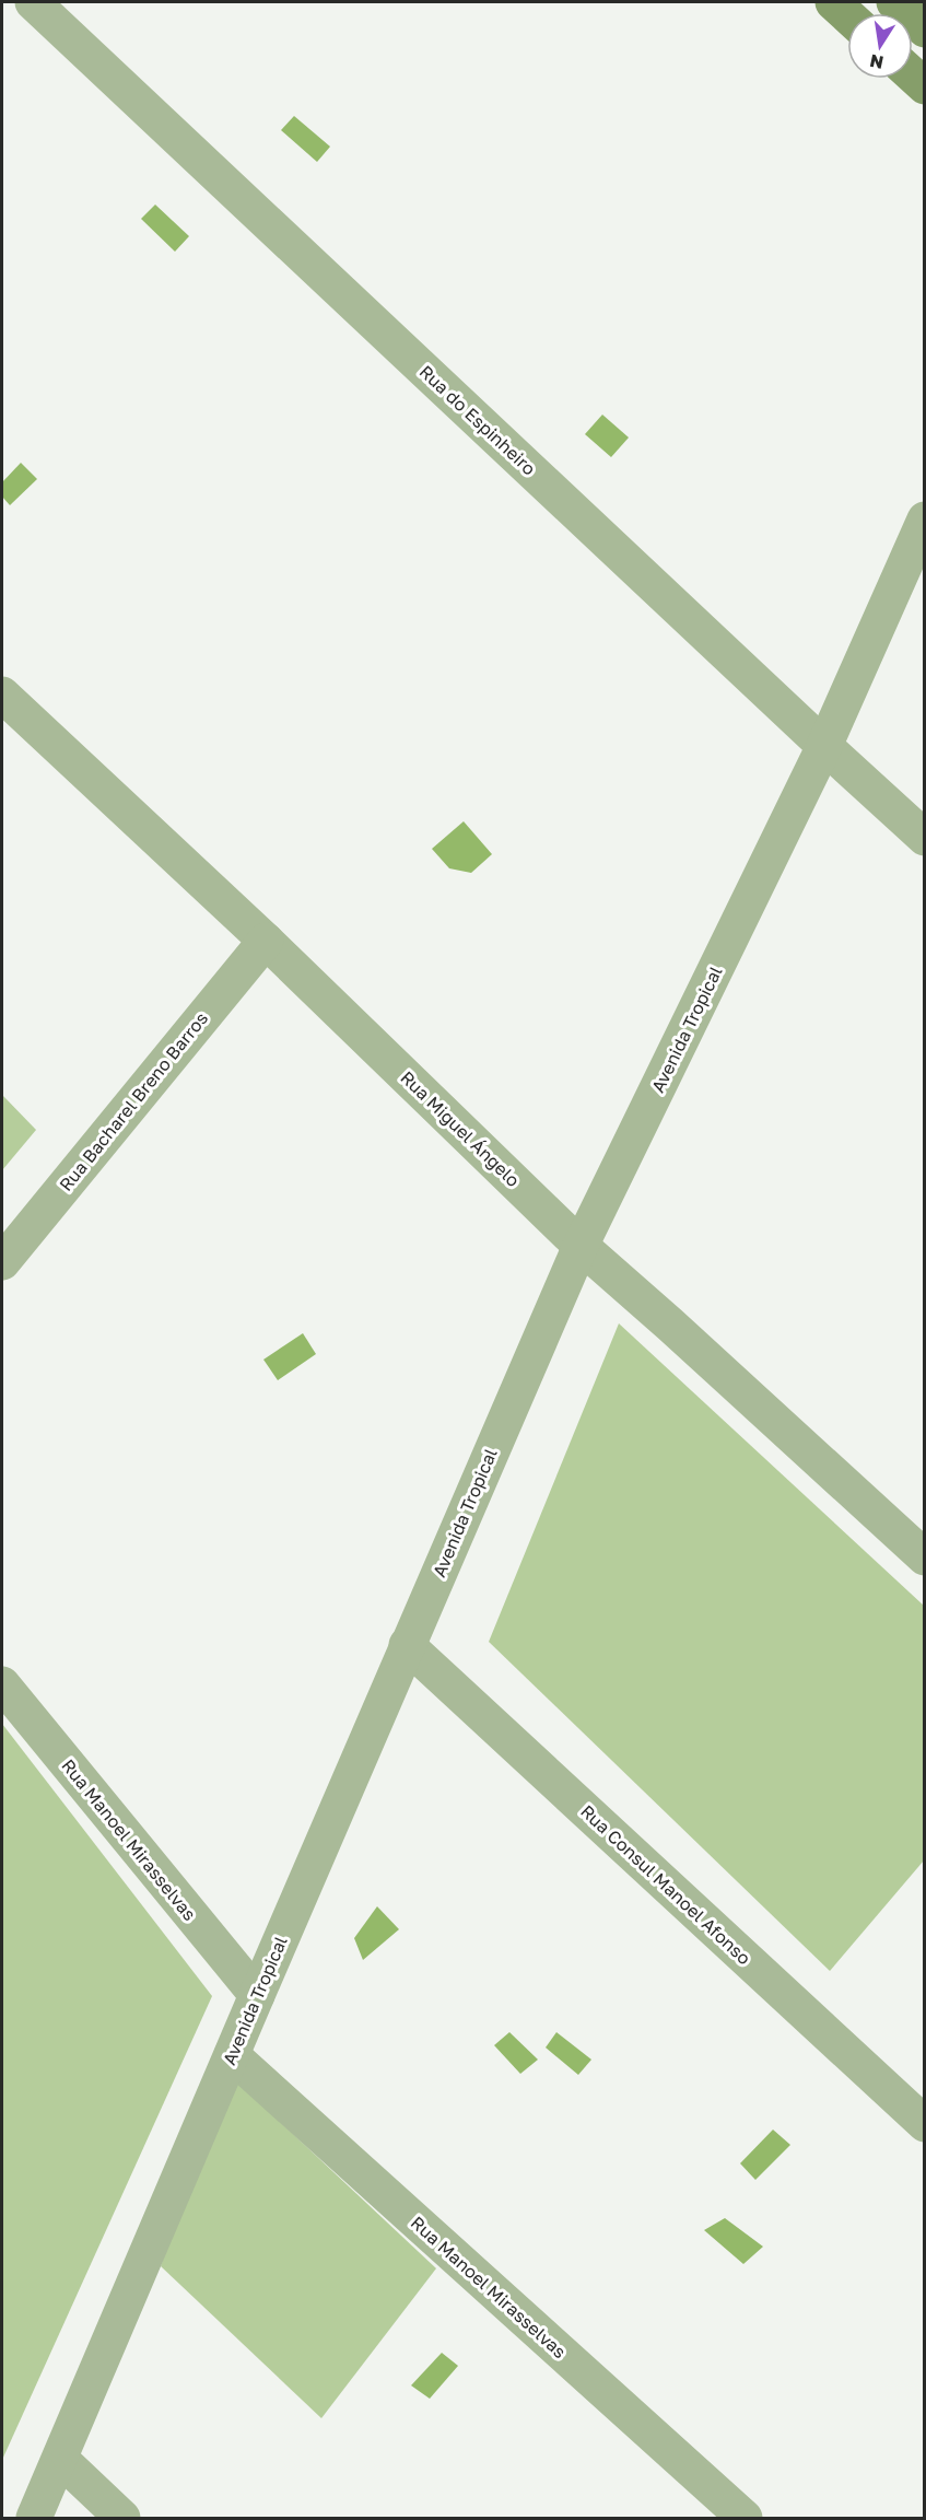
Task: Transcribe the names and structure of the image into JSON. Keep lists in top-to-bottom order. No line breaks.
{"streets":{"street":["Rua do Espinheiro","Avenida Tropical","Rua Bacharel Breno Barros","Rua Miguel Ángelo","Rua Manoel Mirasselvas","Rua Consul Manoel Afonso"]},"crossings":[["Rua do Espinheiro","Avenida Tropical"],["Avenida Tropical","Rua Miguel Ángelo"],["Avenida Tropical","Rua Manoel Mirasselvas"],["Avenida Tropical","Rua Consul Manoel Afonso"],["Rua Bacharel Breno Barros","Rua Miguel Ángelo"]],"north":"bottom"}
